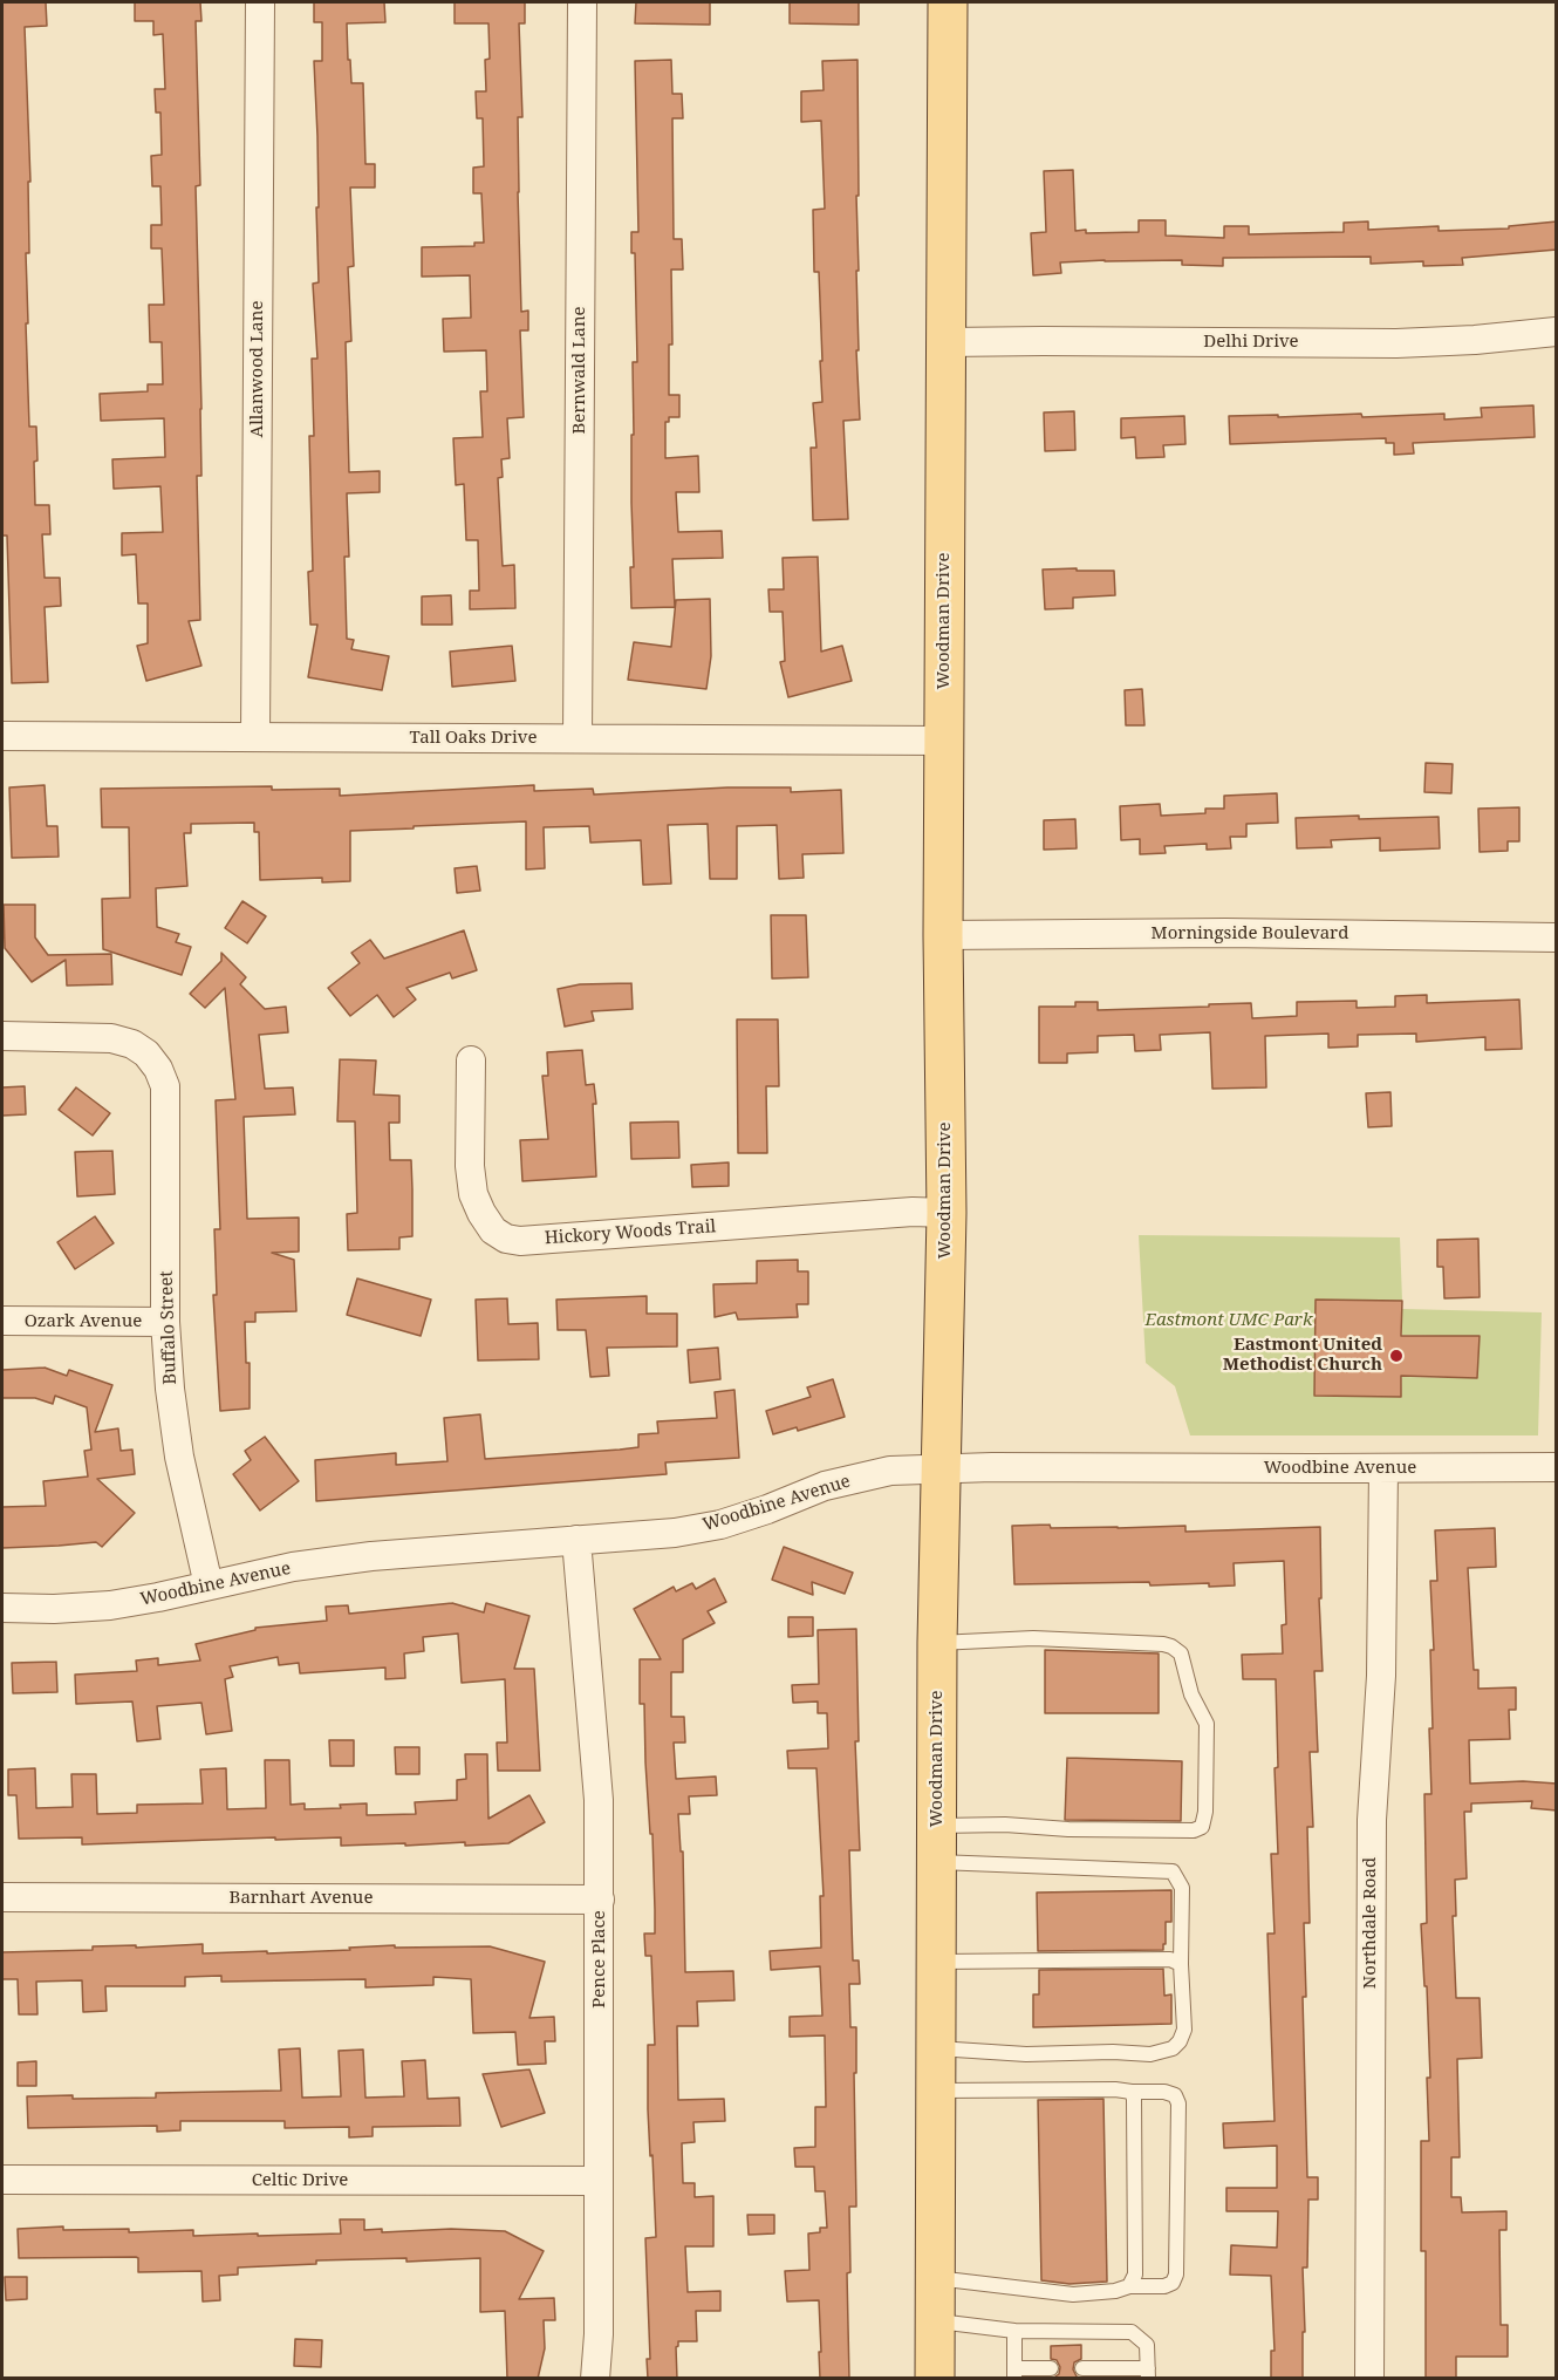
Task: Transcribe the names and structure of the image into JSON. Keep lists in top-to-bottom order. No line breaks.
{"streets":{"main road":["Woodman Drive"],"street":["Delhi Drive","Allanwood Lane","Bernwald Lane","Tall Oaks Drive","Morningside Boulevard","Hickory Woods Trail","Ozark Avenue","Buffalo Street","Woodbine Avenue","Barnhart Avenue","Northdale Road","Pence Place","Celtic Drive"]},"crossings":[["Delhi Drive","Woodman Drive"],["Allanwood Lane","Tall Oaks Drive"],["Bernwald Lane","Tall Oaks Drive"],["Woodman Drive","Tall Oaks Drive"],["Woodman Drive","Morningside Boulevard"],["Woodman Drive","Hickory Woods Trail"],["Woodman Drive","Woodbine Avenue"],["Ozark Avenue","Buffalo Street"],["Buffalo Street","Woodbine Avenue"],["Woodbine Avenue","Northdale Road"],["Woodbine Avenue","Pence Place"],["Barnhart Avenue","Pence Place"],["Pence Place","Celtic Drive"]],"parks":["Eastmont UMC Park"],"places":["Eastmont United Methodist Church"]}
